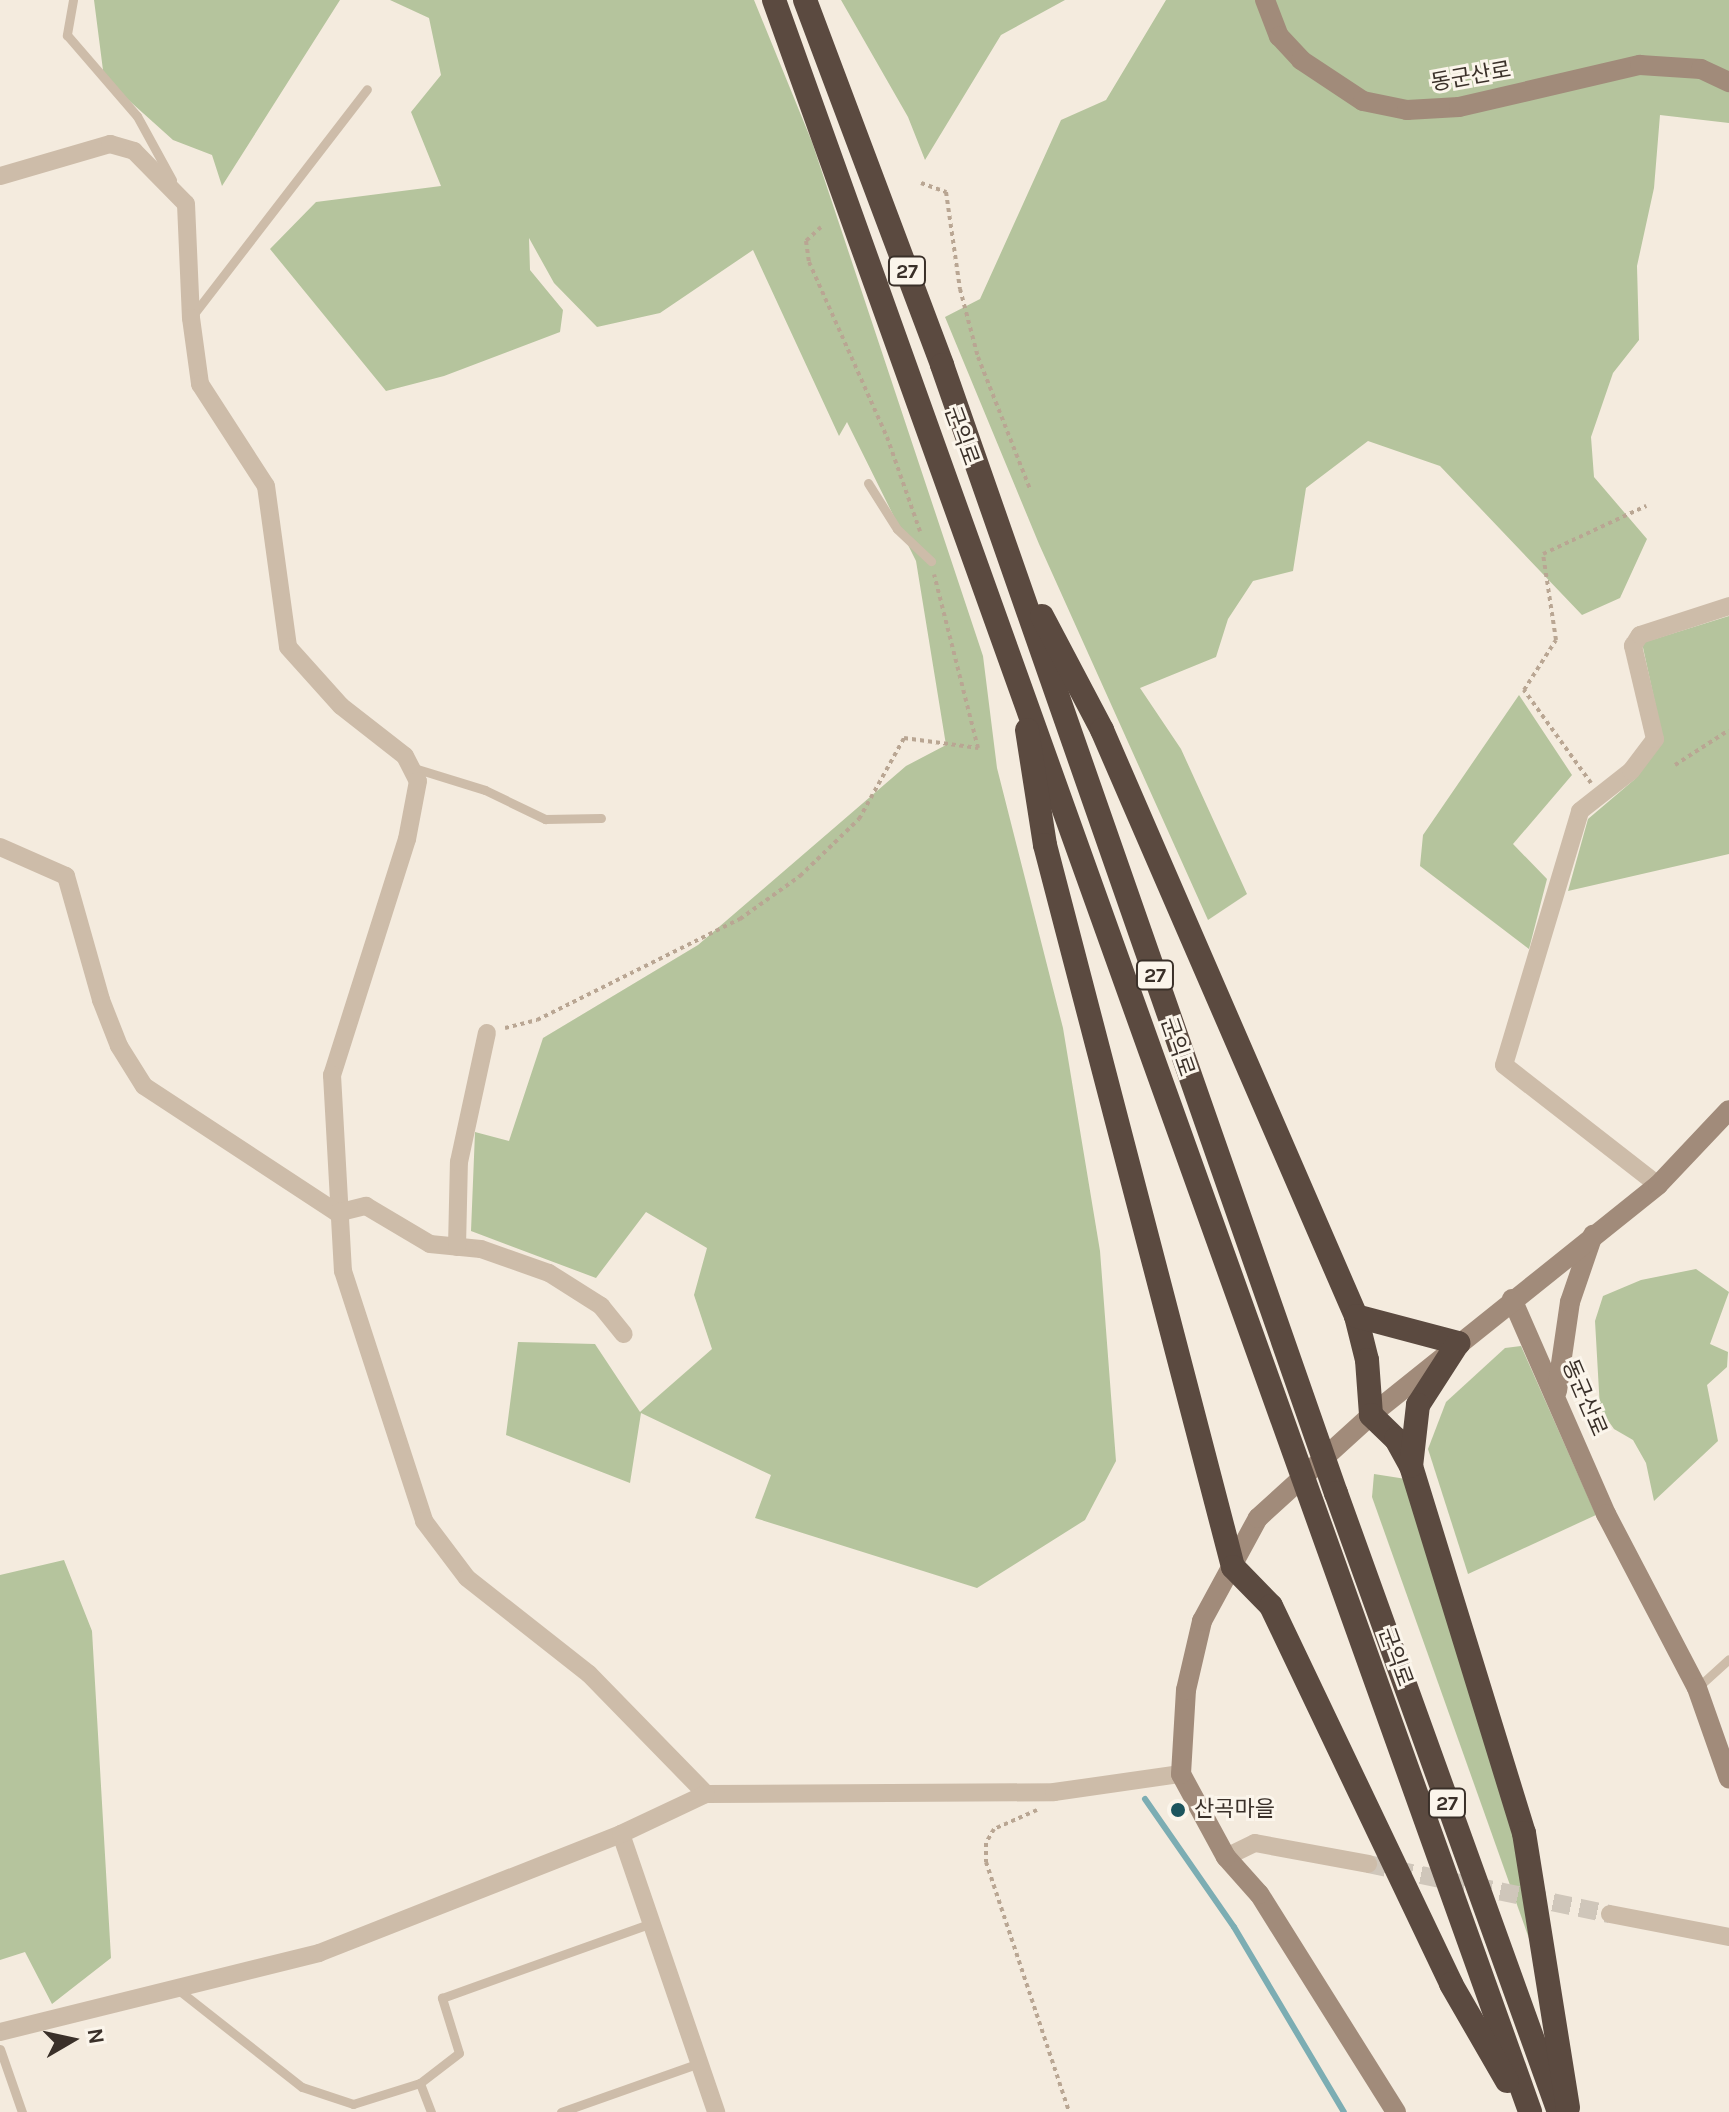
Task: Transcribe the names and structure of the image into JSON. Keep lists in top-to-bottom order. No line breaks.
{"streets":{"highway":["27","군익로"],"street":["동군산로"]},"places":["산곡마을"],"north":"right"}
